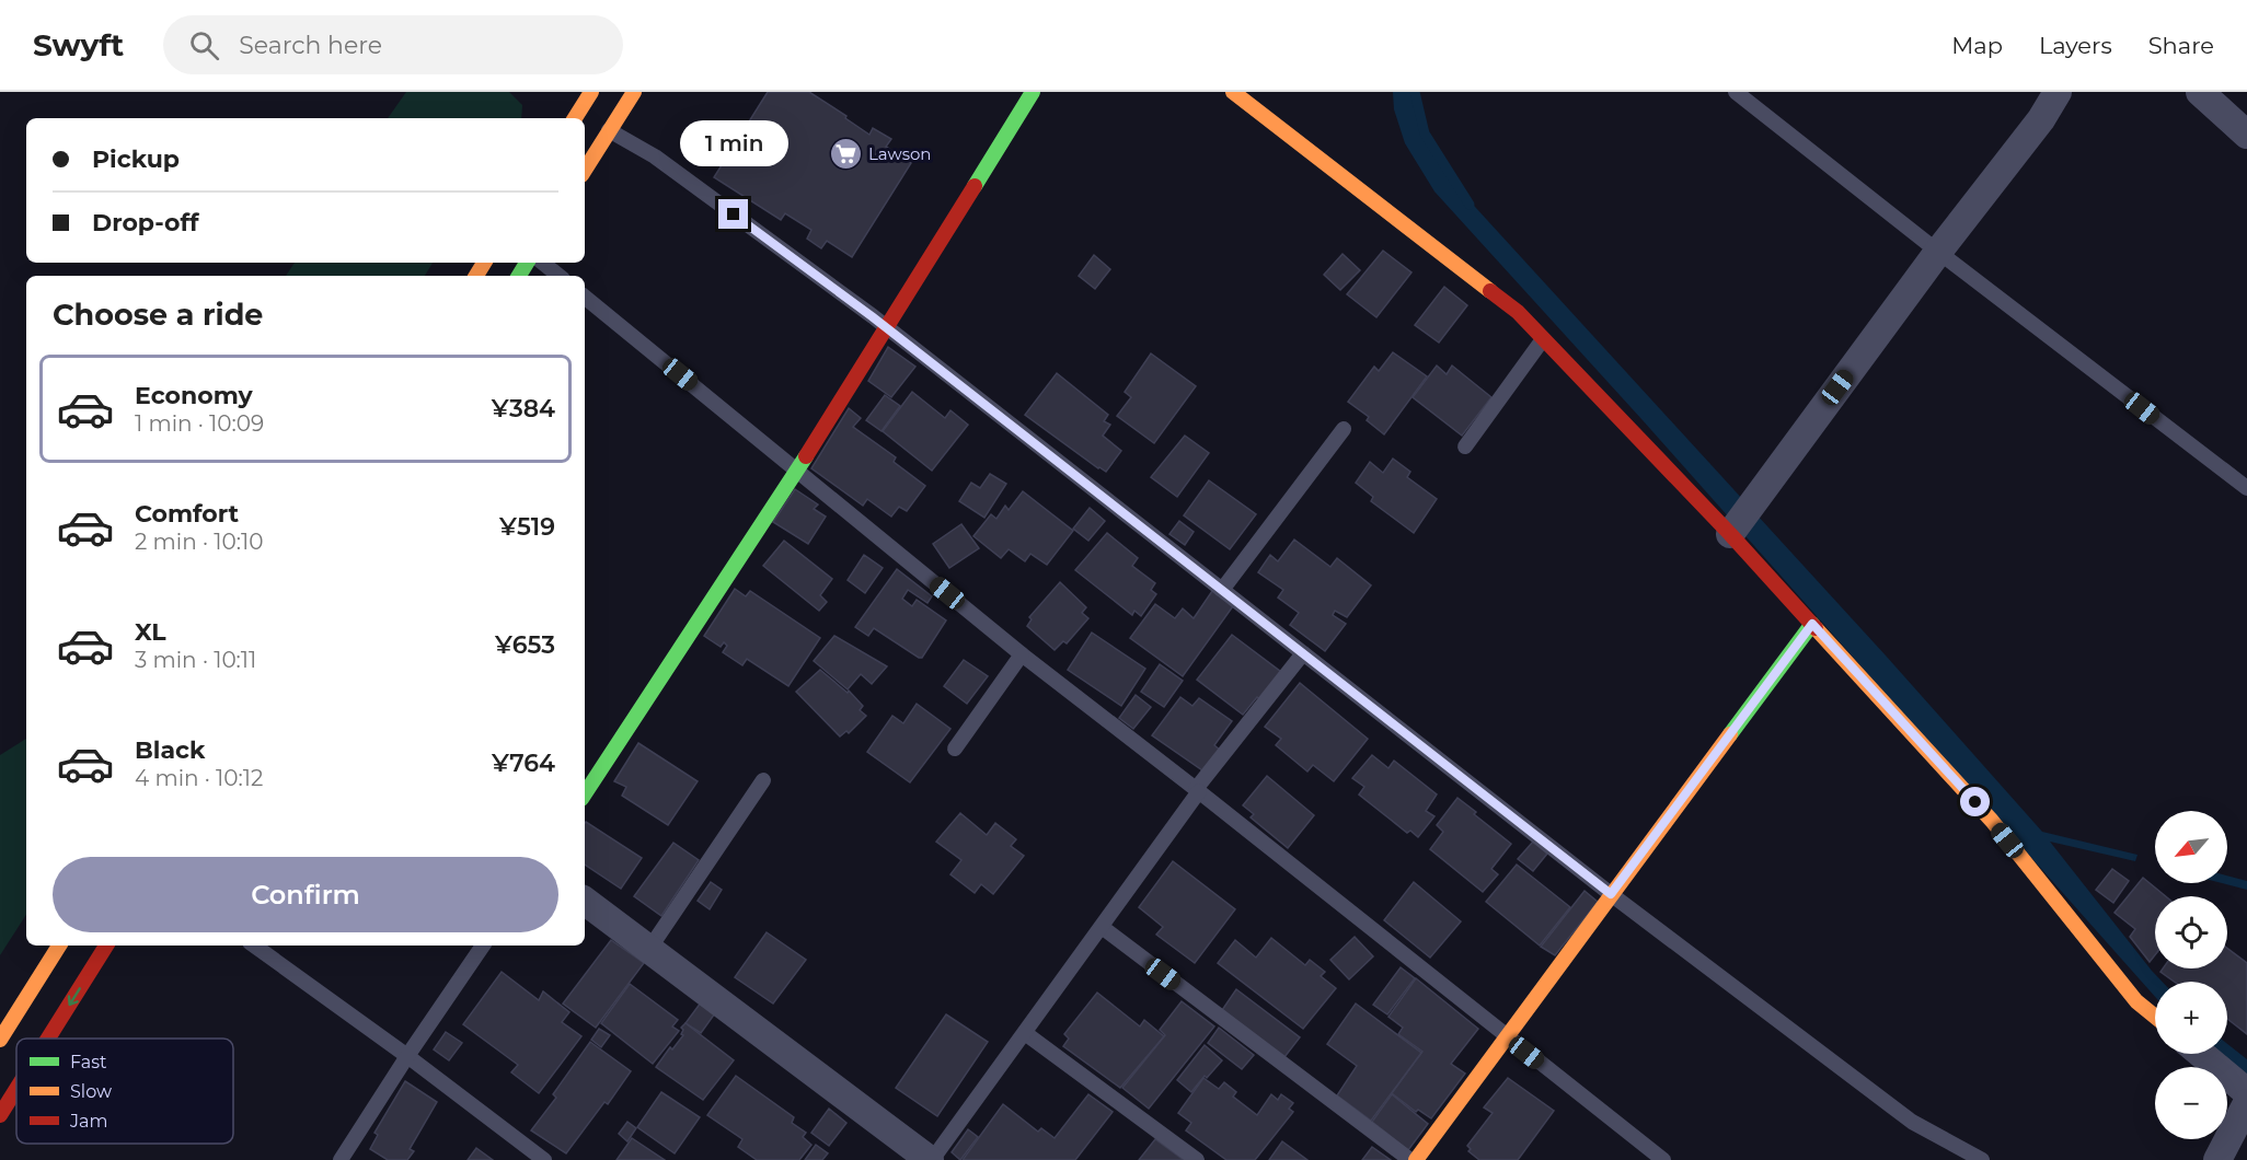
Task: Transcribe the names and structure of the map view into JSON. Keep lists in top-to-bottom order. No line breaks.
{"places":{"supermarket":["Lawson"]},"legend":["Fast","Slow","Jam"],"north":"bottom left","page":{"header":"Swyft","search":"Search here","nav":["Map","Layers","Share"],"banner":["Pickup","Drop-off"],"bubble":"1 min","heading":"Choose a ride","list":[{"name":"Economy","note":"1 min · 10:09","value":"¥384"},{"name":"Comfort","note":"2 min · 10:10","value":"¥519"},{"name":"XL","note":"3 min · 10:11","value":"¥653"},{"name":"Black","note":"4 min · 10:12","value":"¥764"}],"map_buttons":["+","−"],"buttons":"Confirm"}}
